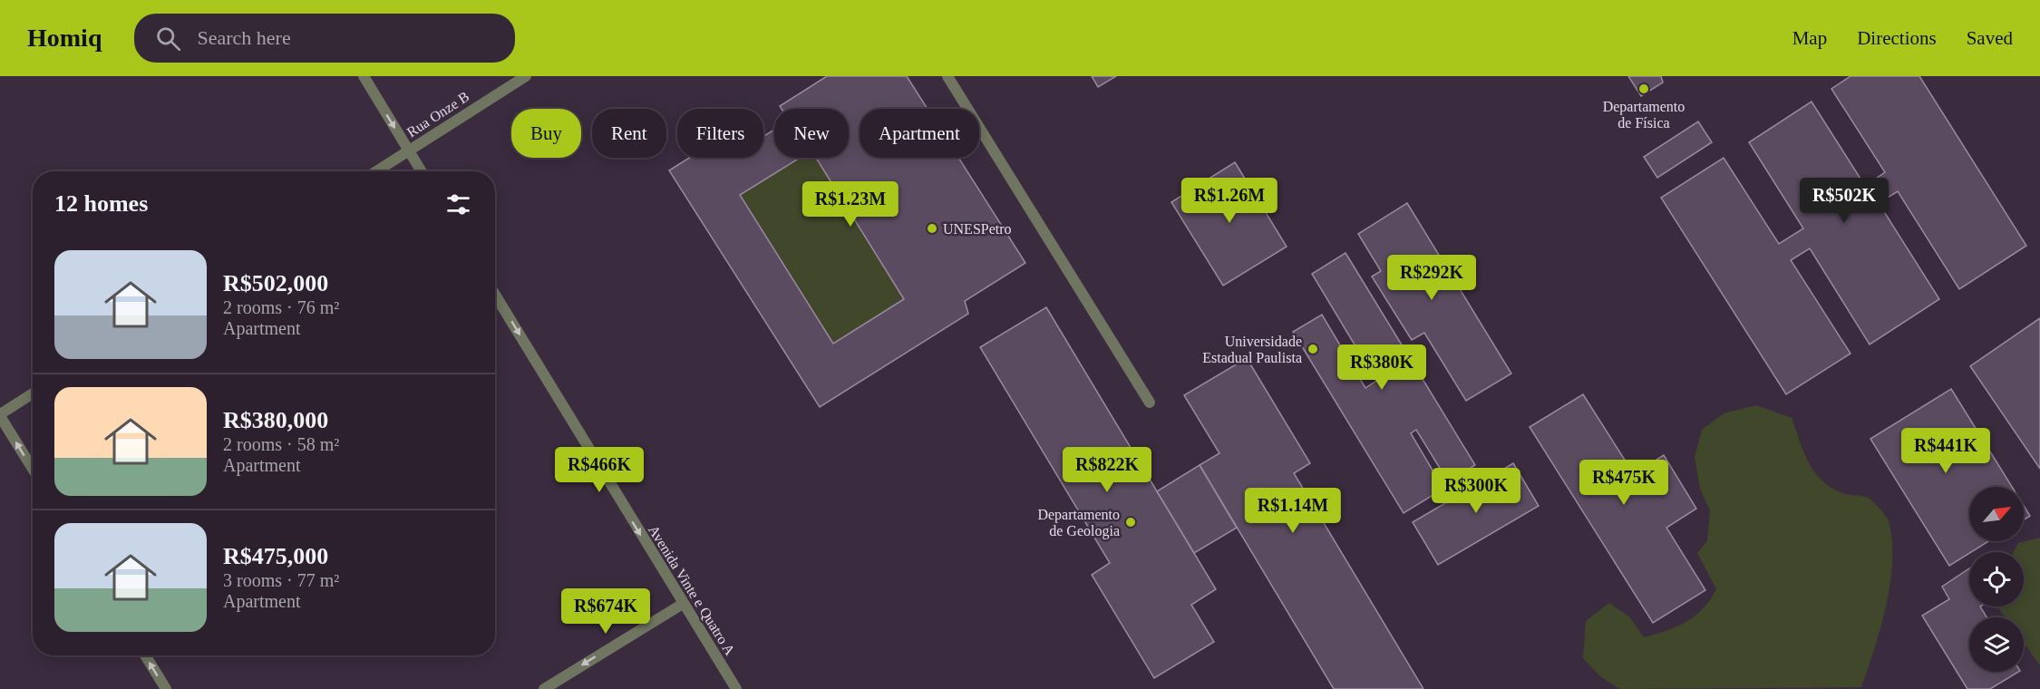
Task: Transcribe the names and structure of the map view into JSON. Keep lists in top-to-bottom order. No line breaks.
{"streets":{"street":["Rua Onze B","Avenida Vinte e Quatro A"]},"one_way":["Avenida Vinte e Quatro A"],"places":["Departamento de Física","UNESPetro","Universidade Estadual Paulista","Departamento de Geologia"],"north":"top right","page":{"header":"Homiq","search":"Search here","nav":["Map","Directions","Saved"],"chip":["Buy","Rent","Filters","New","Apartment"],"heading":"12 homes","price":["R$1.26M","R$502K","R$1.23M","R$292K","R$380K","R$441K","R$466K","R$822K","R$475K","R$300K","R$1.14M","R$674K"],"list":[{"name":"R$502,000","note":"2 rooms · 76 m² · Apartment"},{"name":"R$380,000","note":"2 rooms · 58 m² · Apartment"},{"name":"R$475,000","note":"3 rooms · 77 m² · Apartment"}]}}
